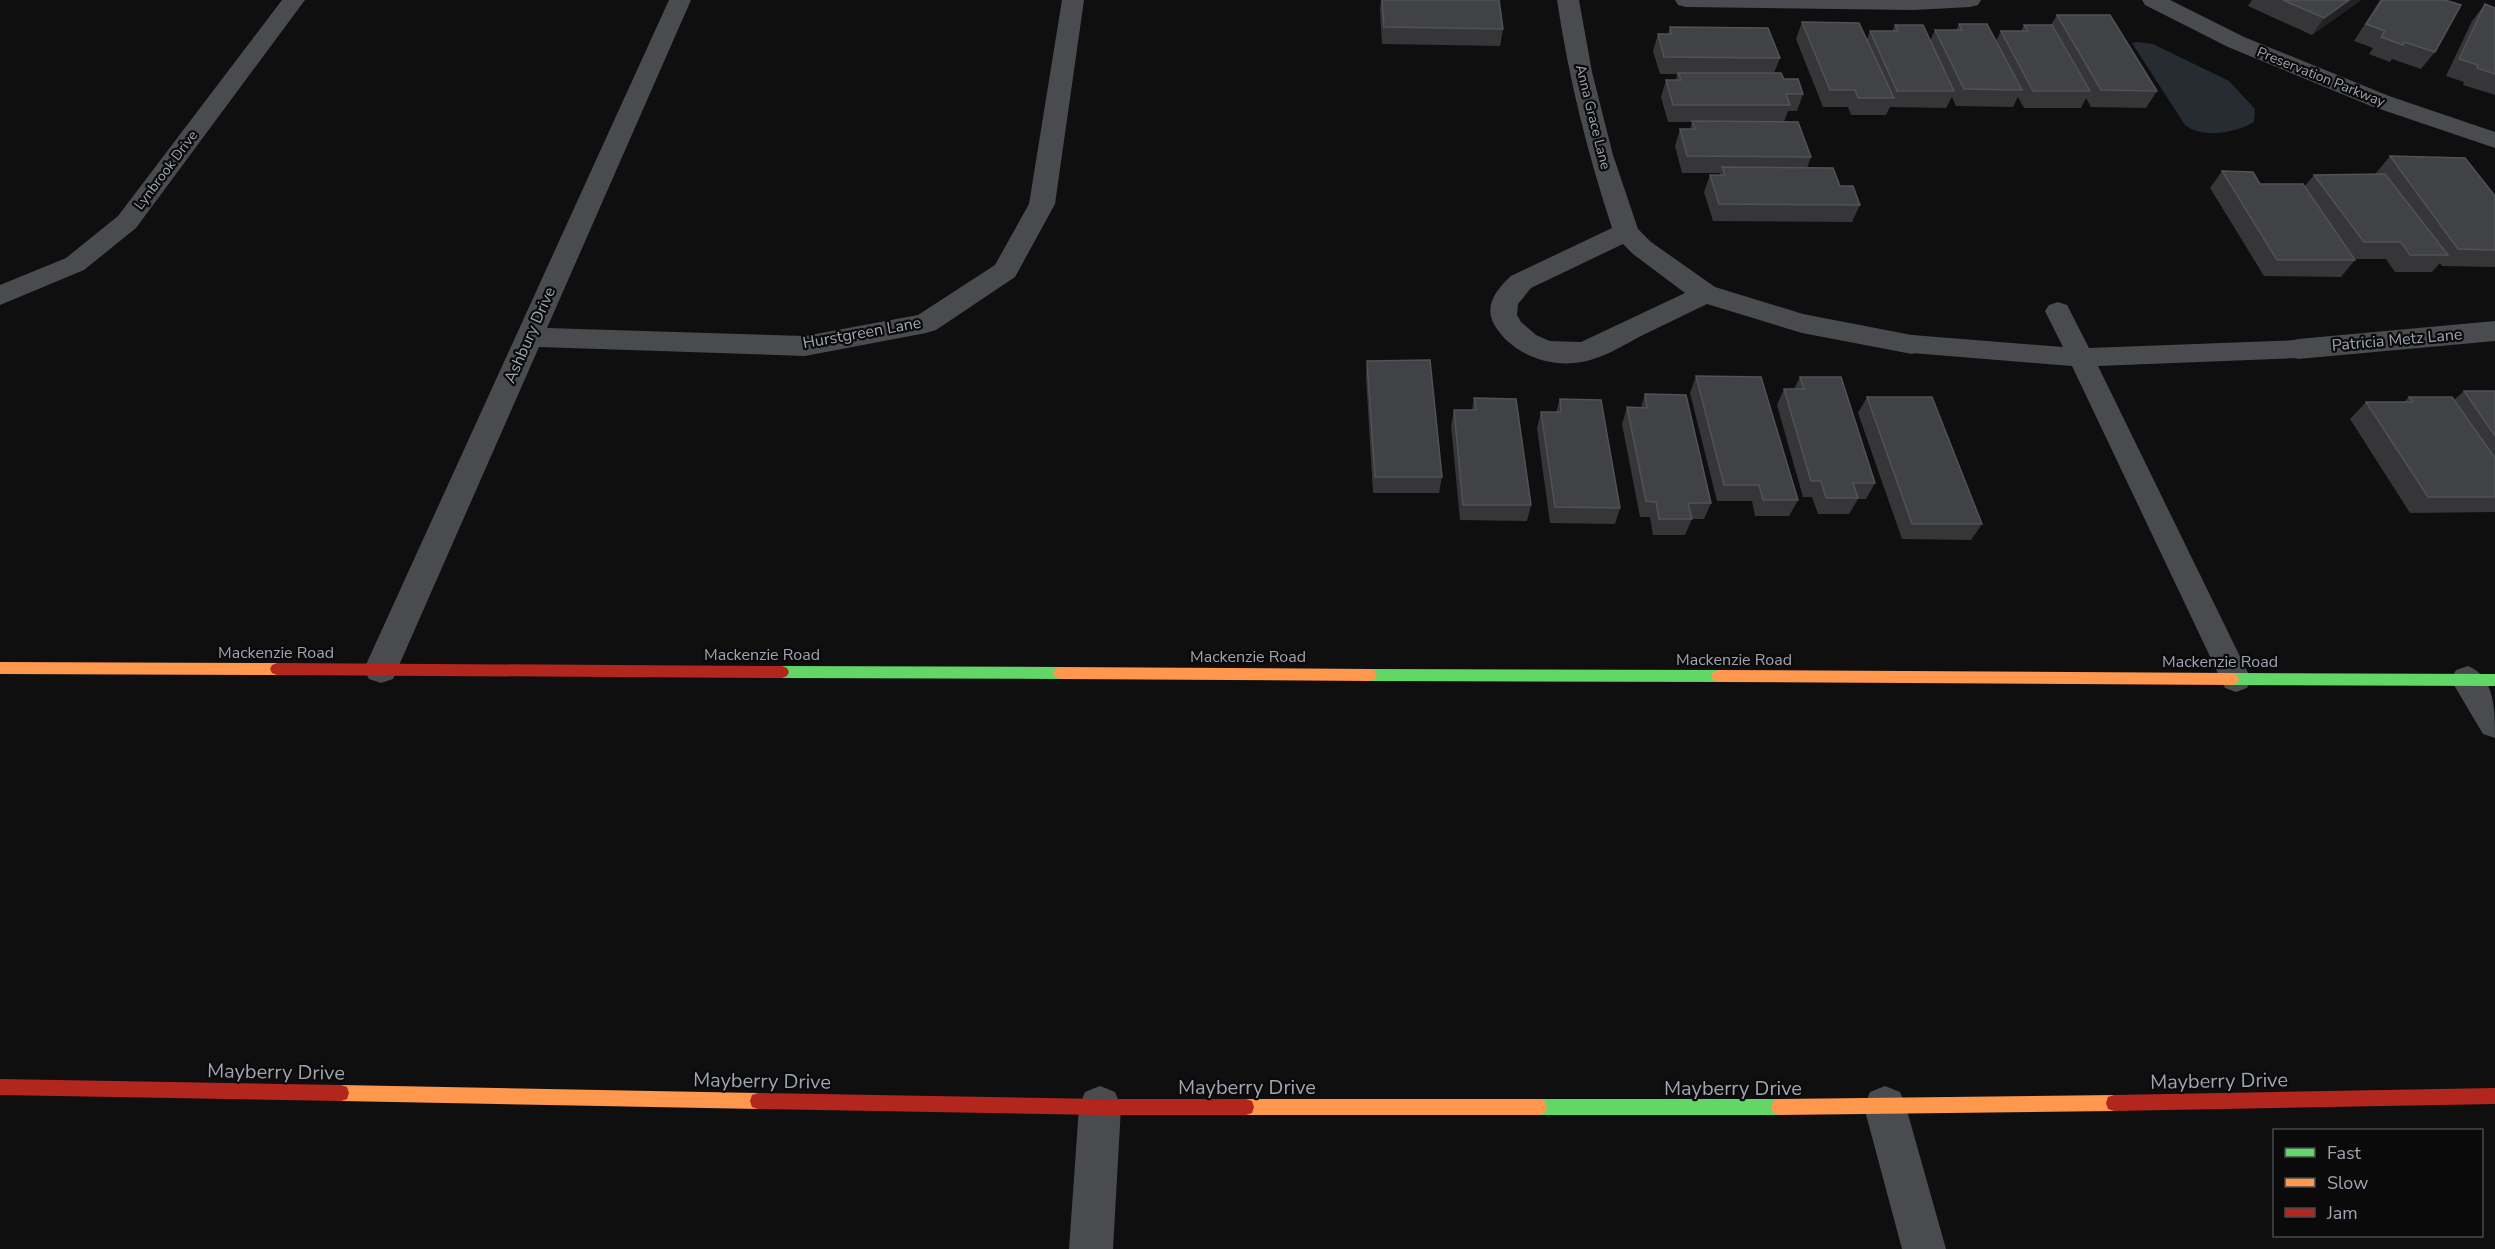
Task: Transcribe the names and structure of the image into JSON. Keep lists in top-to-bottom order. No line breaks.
{"streets":{"main road":["Mackenzie Road","Mayberry Drive"],"street":["Preservation Parkway","Anna Grace Lane","Lynbrook Drive","Hurstgreen Lane","Ashbury Drive","Patricia Metz Lane"]},"crossings":[["Hurstgreen Lane","Ashbury Drive"],["Ashbury Drive","Mackenzie Road"]],"legend":["Fast","Slow","Jam"]}
